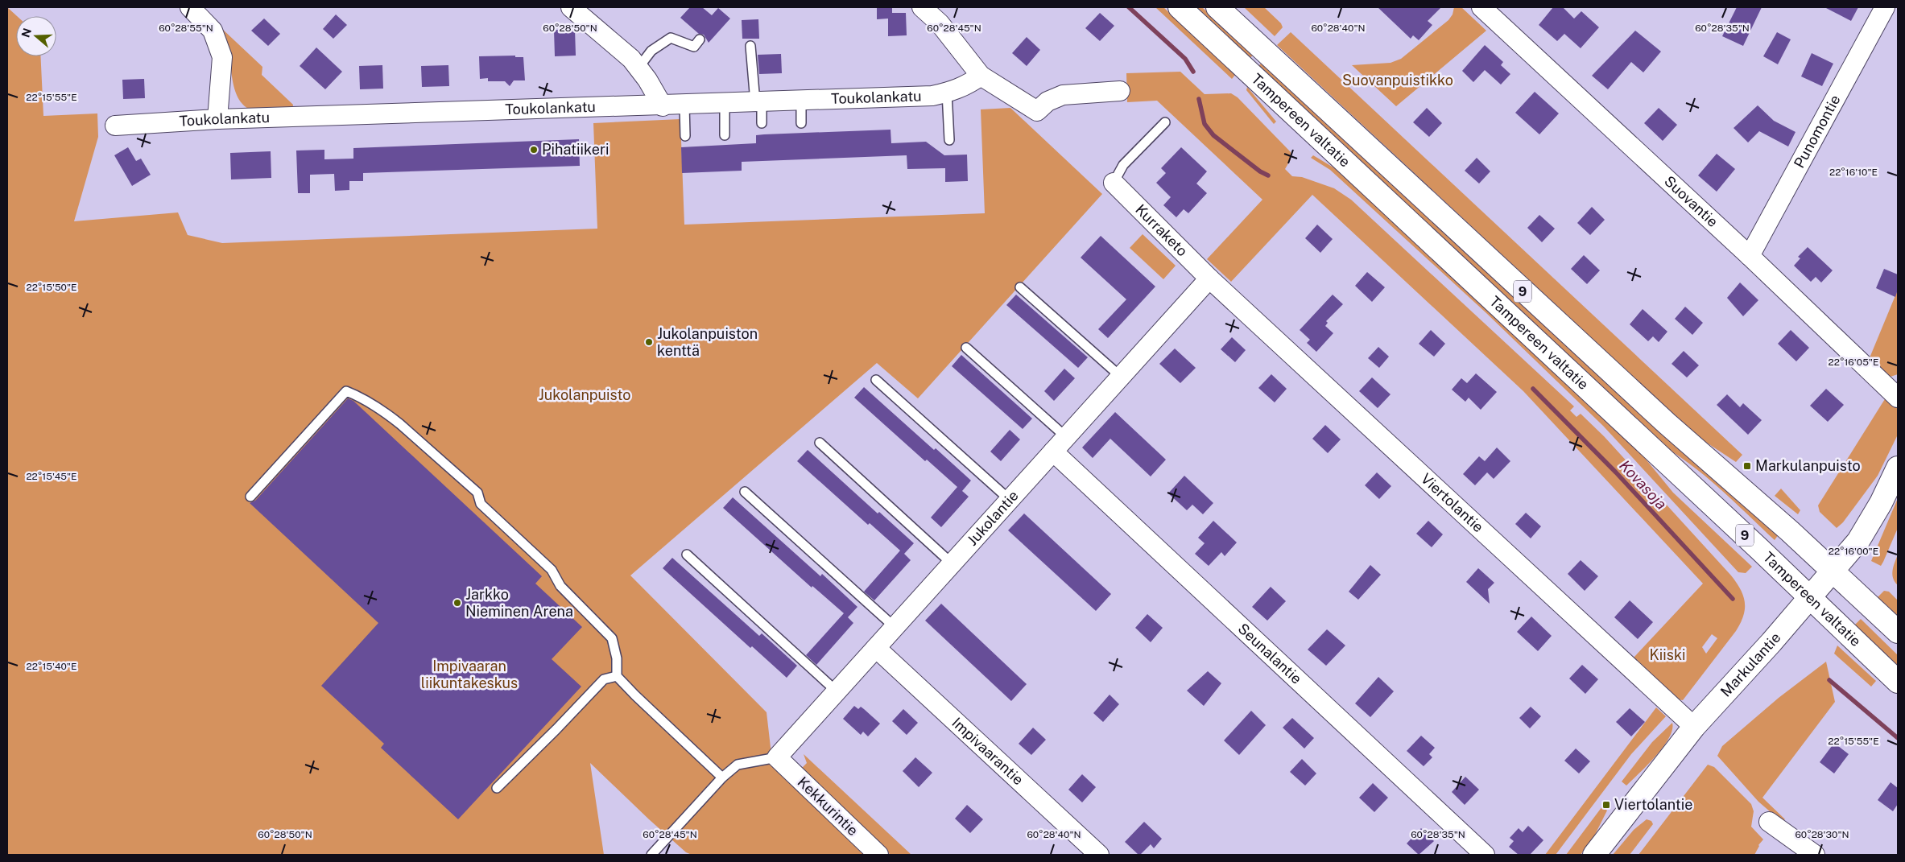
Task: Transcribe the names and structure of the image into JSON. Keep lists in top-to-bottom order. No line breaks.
{"streets":{"main road":["Tampereen valtatie","9","Markulantie"],"street":["Toukolankatu","Punomontie","Suovantie","Kurraketo","Viertolantie","Jukolantie","Seunalantie","Impivaarantie","Kekkurintie"]},"crossings":[["Tampereen valtatie","Markulantie"],["Punomontie","Suovantie"],["Kurraketo","Viertolantie"],["Kurraketo","Jukolantie"],["Viertolantie","Jukolantie"],["Viertolantie","Markulantie"],["Jukolantie","Seunalantie"],["Jukolantie","Impivaarantie"],["Jukolantie","Kekkurintie"]],"water":["Kovasoja"],"parks":["Suovanpuistikko","Jukolanpuisto","Kiiski","Impivaaran liikuntakeskus"],"places":{"other":["Pihatiikeri","Jukolanpuiston kenttä","Jarkko Nieminen Arena"],"transit":["Markulanpuisto","Viertolantie"]},"north":"left","coordinates":["60°28'55\"N","60°28'50\"N","60°28'45\"N","60°28'40\"N","60°28'35\"N","22°15'55\"E","22°16'10\"E","22°15'50\"E","22°16'05\"E","22°15'45\"E","22°16'00\"E","22°15'40\"E","60°28'30\"N"]}
